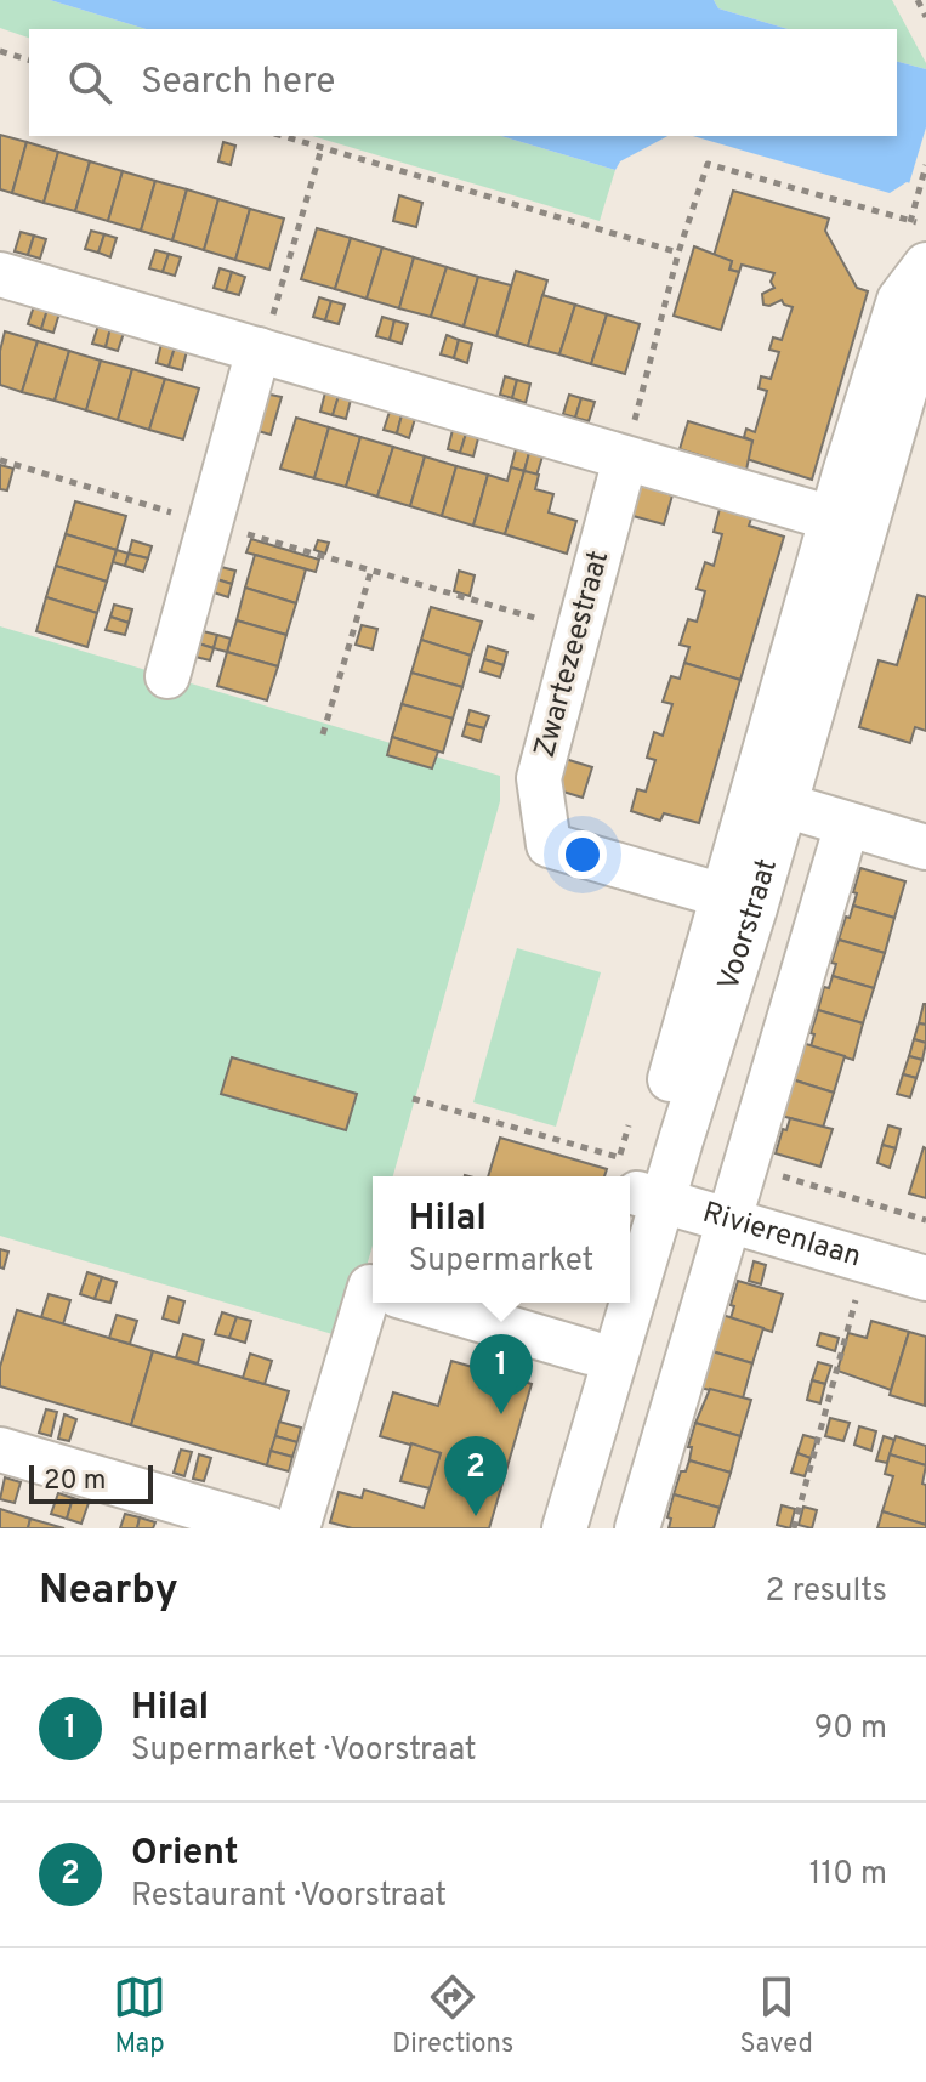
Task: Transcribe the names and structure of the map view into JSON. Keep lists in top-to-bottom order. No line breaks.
{"streets":{"street":["Zwartezeestraat","Voorstraat","Rivierenlaan"]},"crossings":[["Zwartezeestraat","Voorstraat"],["Voorstraat","Rivierenlaan"]],"scale_bar":"20 m","page":{"search":"Search here","popup":["Hilal","Supermarket"],"pins":["1","2"],"scale":"20 m","heading":["Nearby","2 results"],"list":[{"mark":"1","name":"Hilal","note":"Supermarket · Voorstraat","value":"90 m"},{"mark":"2","name":"Orient","note":"Restaurant · Voorstraat","value":"110 m"}],"nav":["Map","Directions","Saved"]}}
